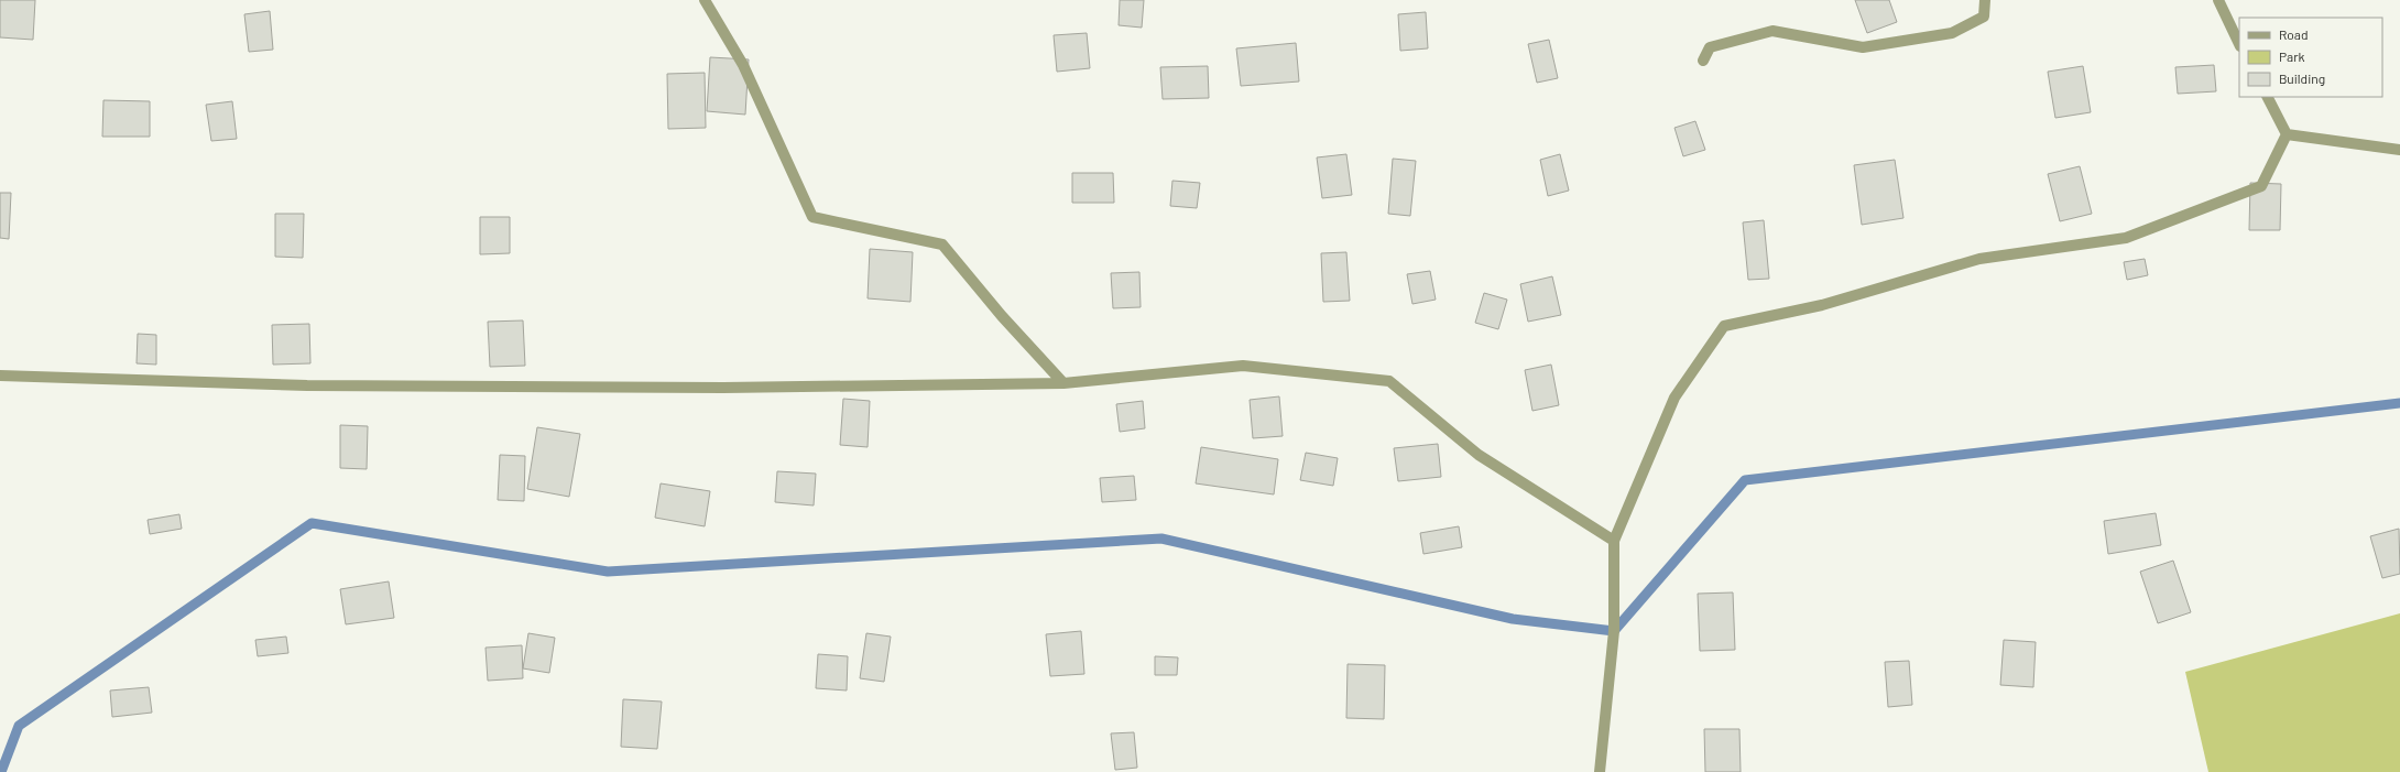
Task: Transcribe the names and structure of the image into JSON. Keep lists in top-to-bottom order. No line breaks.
{"legend":["Road","Park","Building"]}
